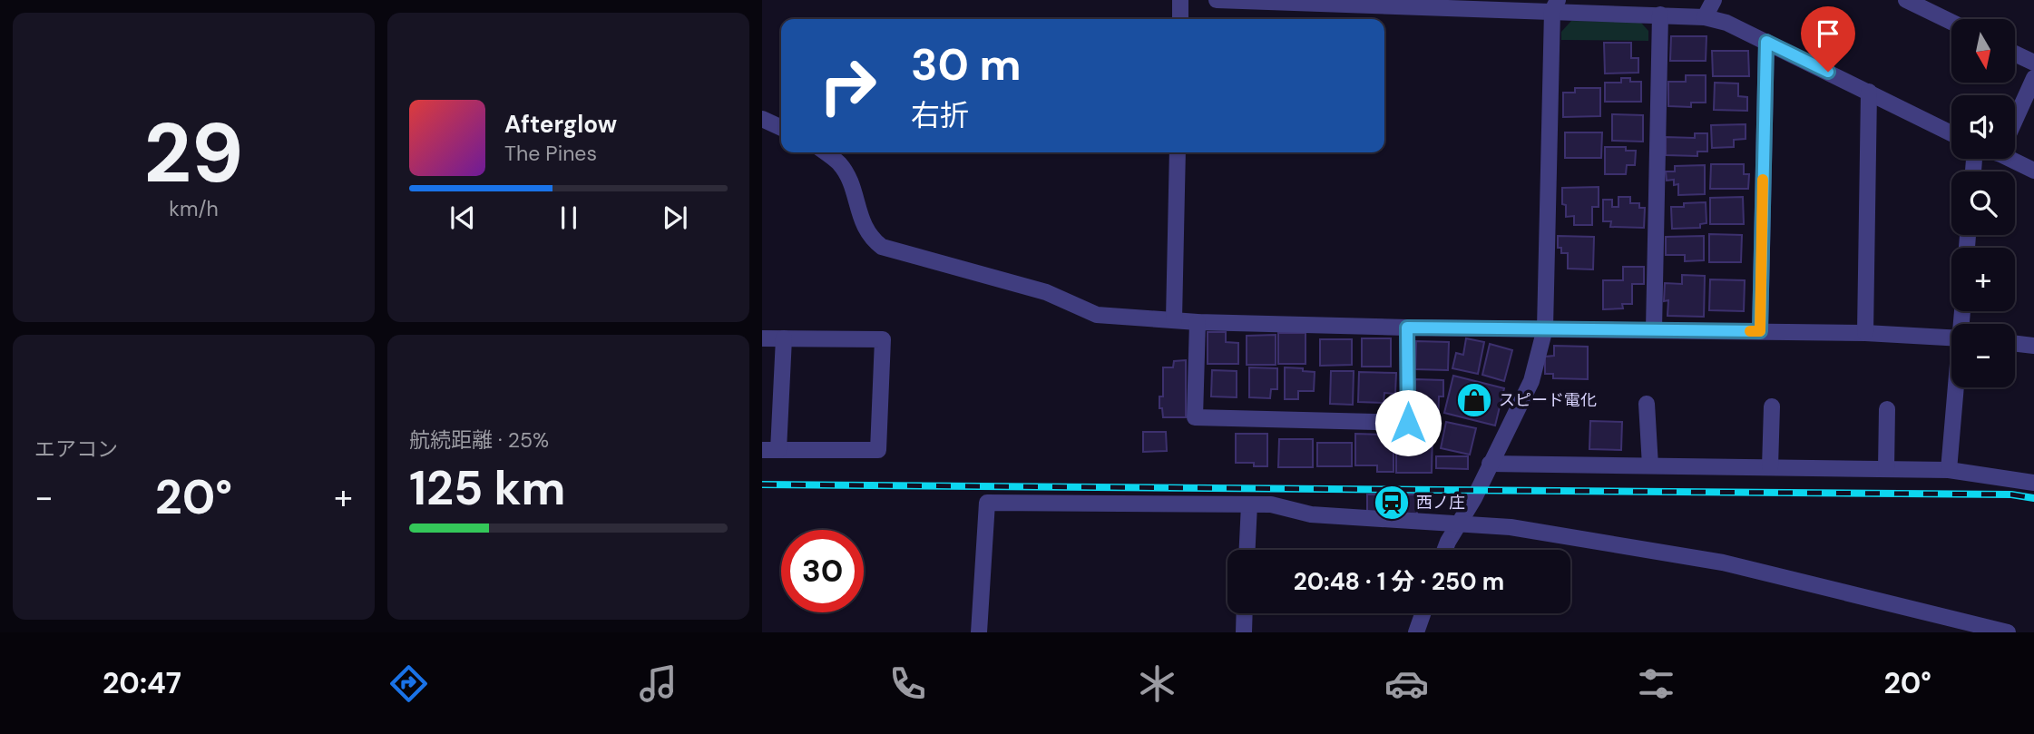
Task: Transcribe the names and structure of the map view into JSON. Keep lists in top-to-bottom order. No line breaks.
{"places":{"shop":["スピード電化"],"station":["西ノ庄"]},"north":"bottom","page":{"tile":[["29","km/h"],"エアコン",["航続距離 · 25%","125 km"]],"map_buttons":["+","−"],"turn":["30 m","右折"],"song":["Afterglow","The Pines"],"heat":["−","20°","+"],"limit":"30","trip":"20:48 · 1 分 · 250 m","tabs":["20:47","20°"]}}
